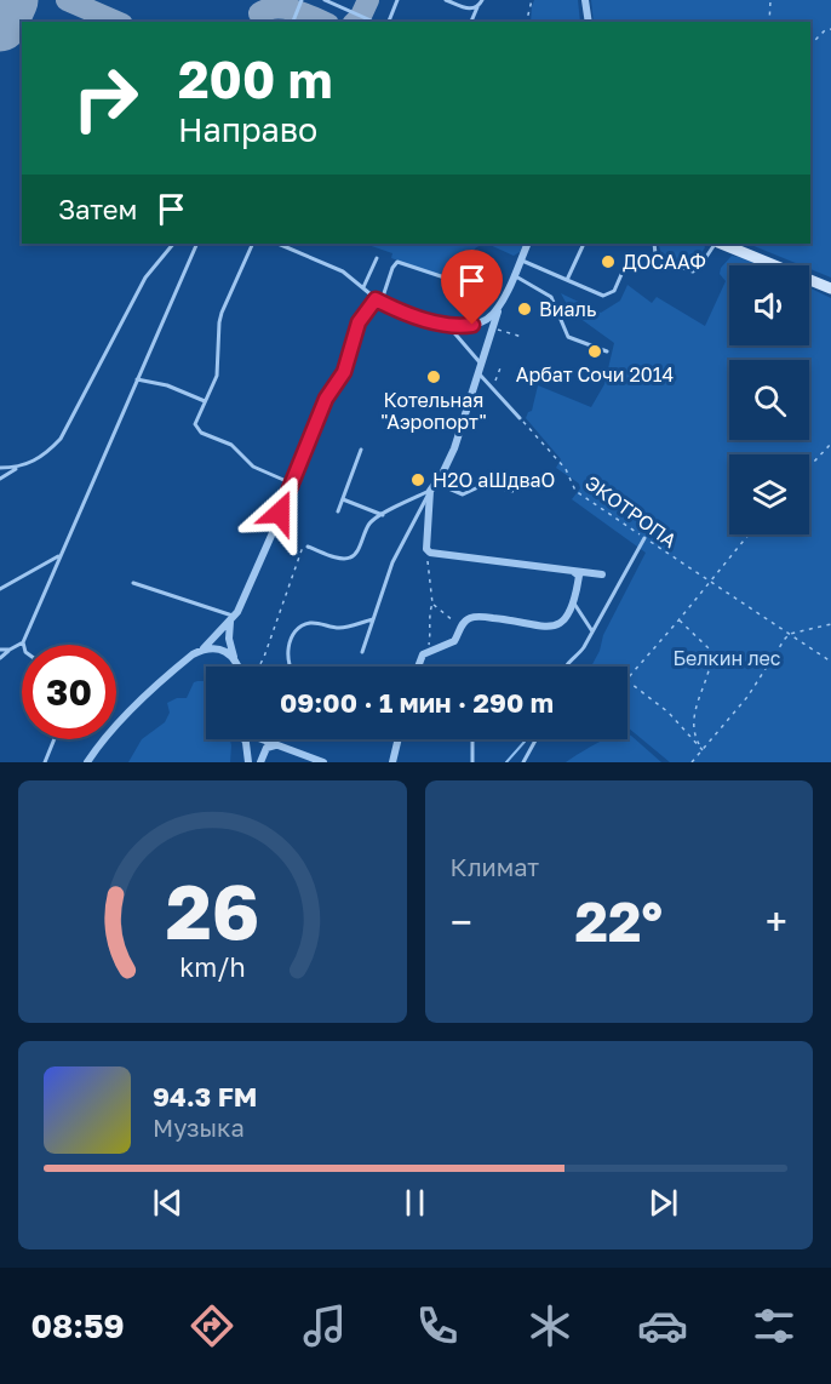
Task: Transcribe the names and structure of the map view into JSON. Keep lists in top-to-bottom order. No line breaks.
{"streets":{"path":["ЭКОТРОПА"]},"parks":["Белкин лес"],"places":["ДОСААФ","Виаль","Арбат Сочи 2014","Котельная \"Аэропорт\"","H2O аШдваО"],"page":{"turn":["200 m","Направо"],"then":"Затем","limit":"30","trip":"09:00 · 1 мин · 290 m","tile":"Климат","heat":["−","22°","+"],"song":["94.3 FM","Музыка"],"tabs":"08:59","gauge":["26","km/h"]}}
